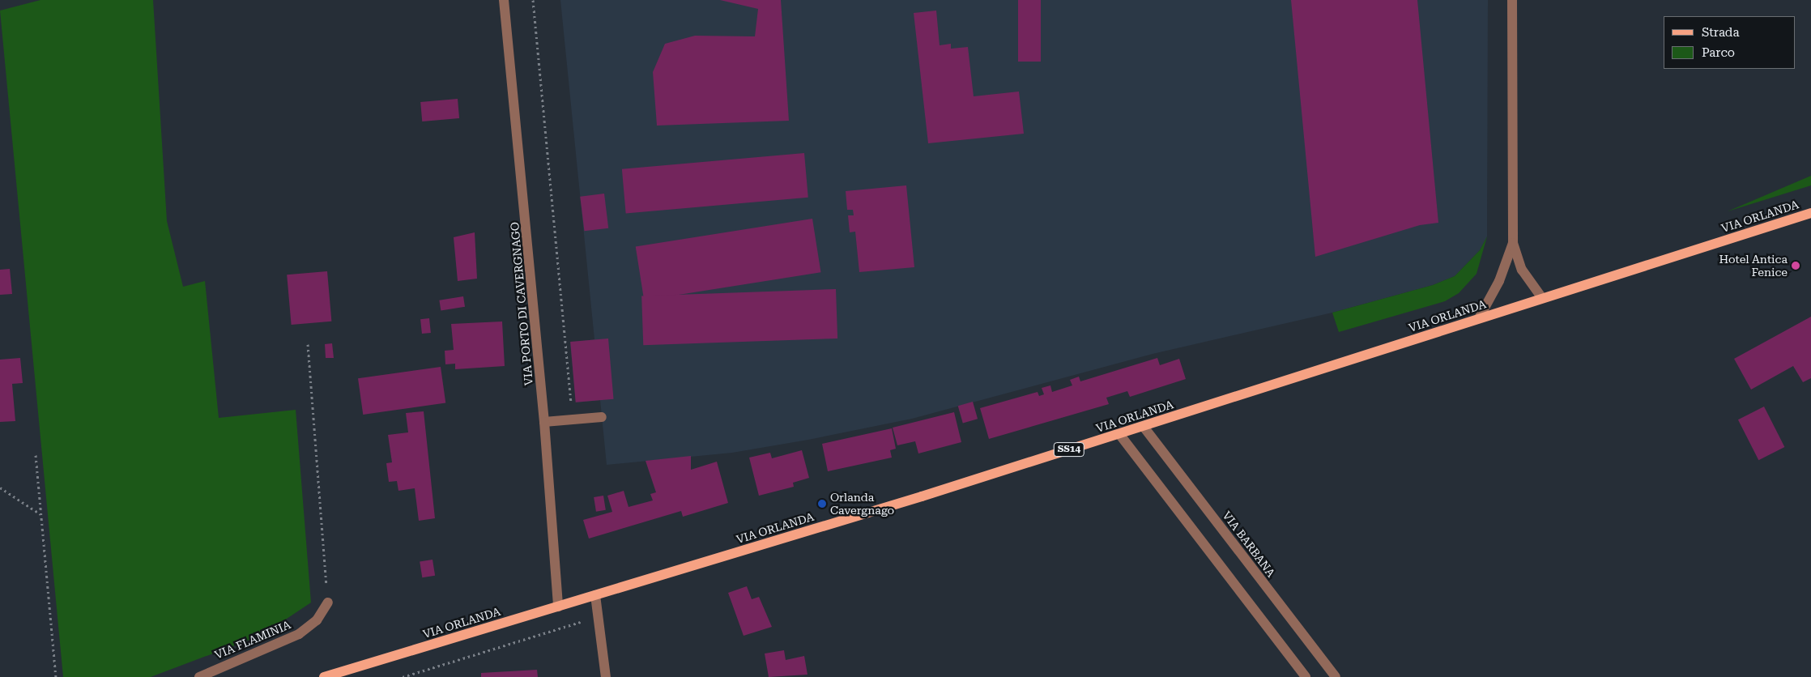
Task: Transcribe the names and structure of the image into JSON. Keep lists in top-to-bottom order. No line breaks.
{"streets":{"main road":["VIA ORLANDA","SS14"],"street":["VIA PORTO DI CAVERGNAGO","VIA BARBANA","VIA FLAMINIA"]},"crossings":[["VIA ORLANDA","VIA PORTO DI CAVERGNAGO"],["VIA ORLANDA","VIA BARBANA"]],"places":["Hotel Antica Fenice","Orlanda Cavergnago"],"legend":["Strada","Parco"]}
